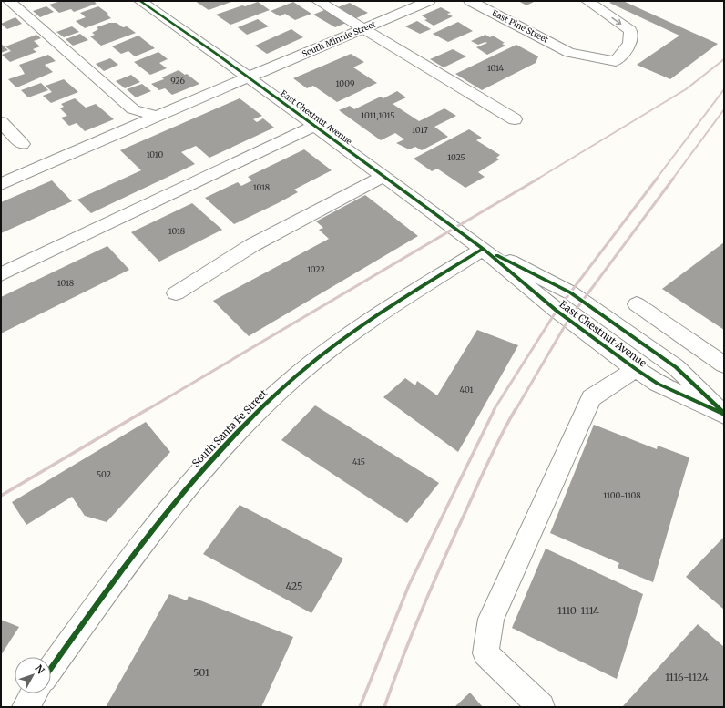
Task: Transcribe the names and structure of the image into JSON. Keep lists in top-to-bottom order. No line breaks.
{"streets":{"street":["East Pine Street","South Minnie Street","East Chestnut Avenue","South Santa Fe Street"]},"crossings":[["South Minnie Street","East Chestnut Avenue"],["East Chestnut Avenue","South Santa Fe Street"]],"house_numbers":["1014","926","1009","1011,1015","1017","1010","1025","1018","1018","1022","1018","401","415","502","1100-1108","425","1110-1114","501","1116-1124"],"north":"top right"}
